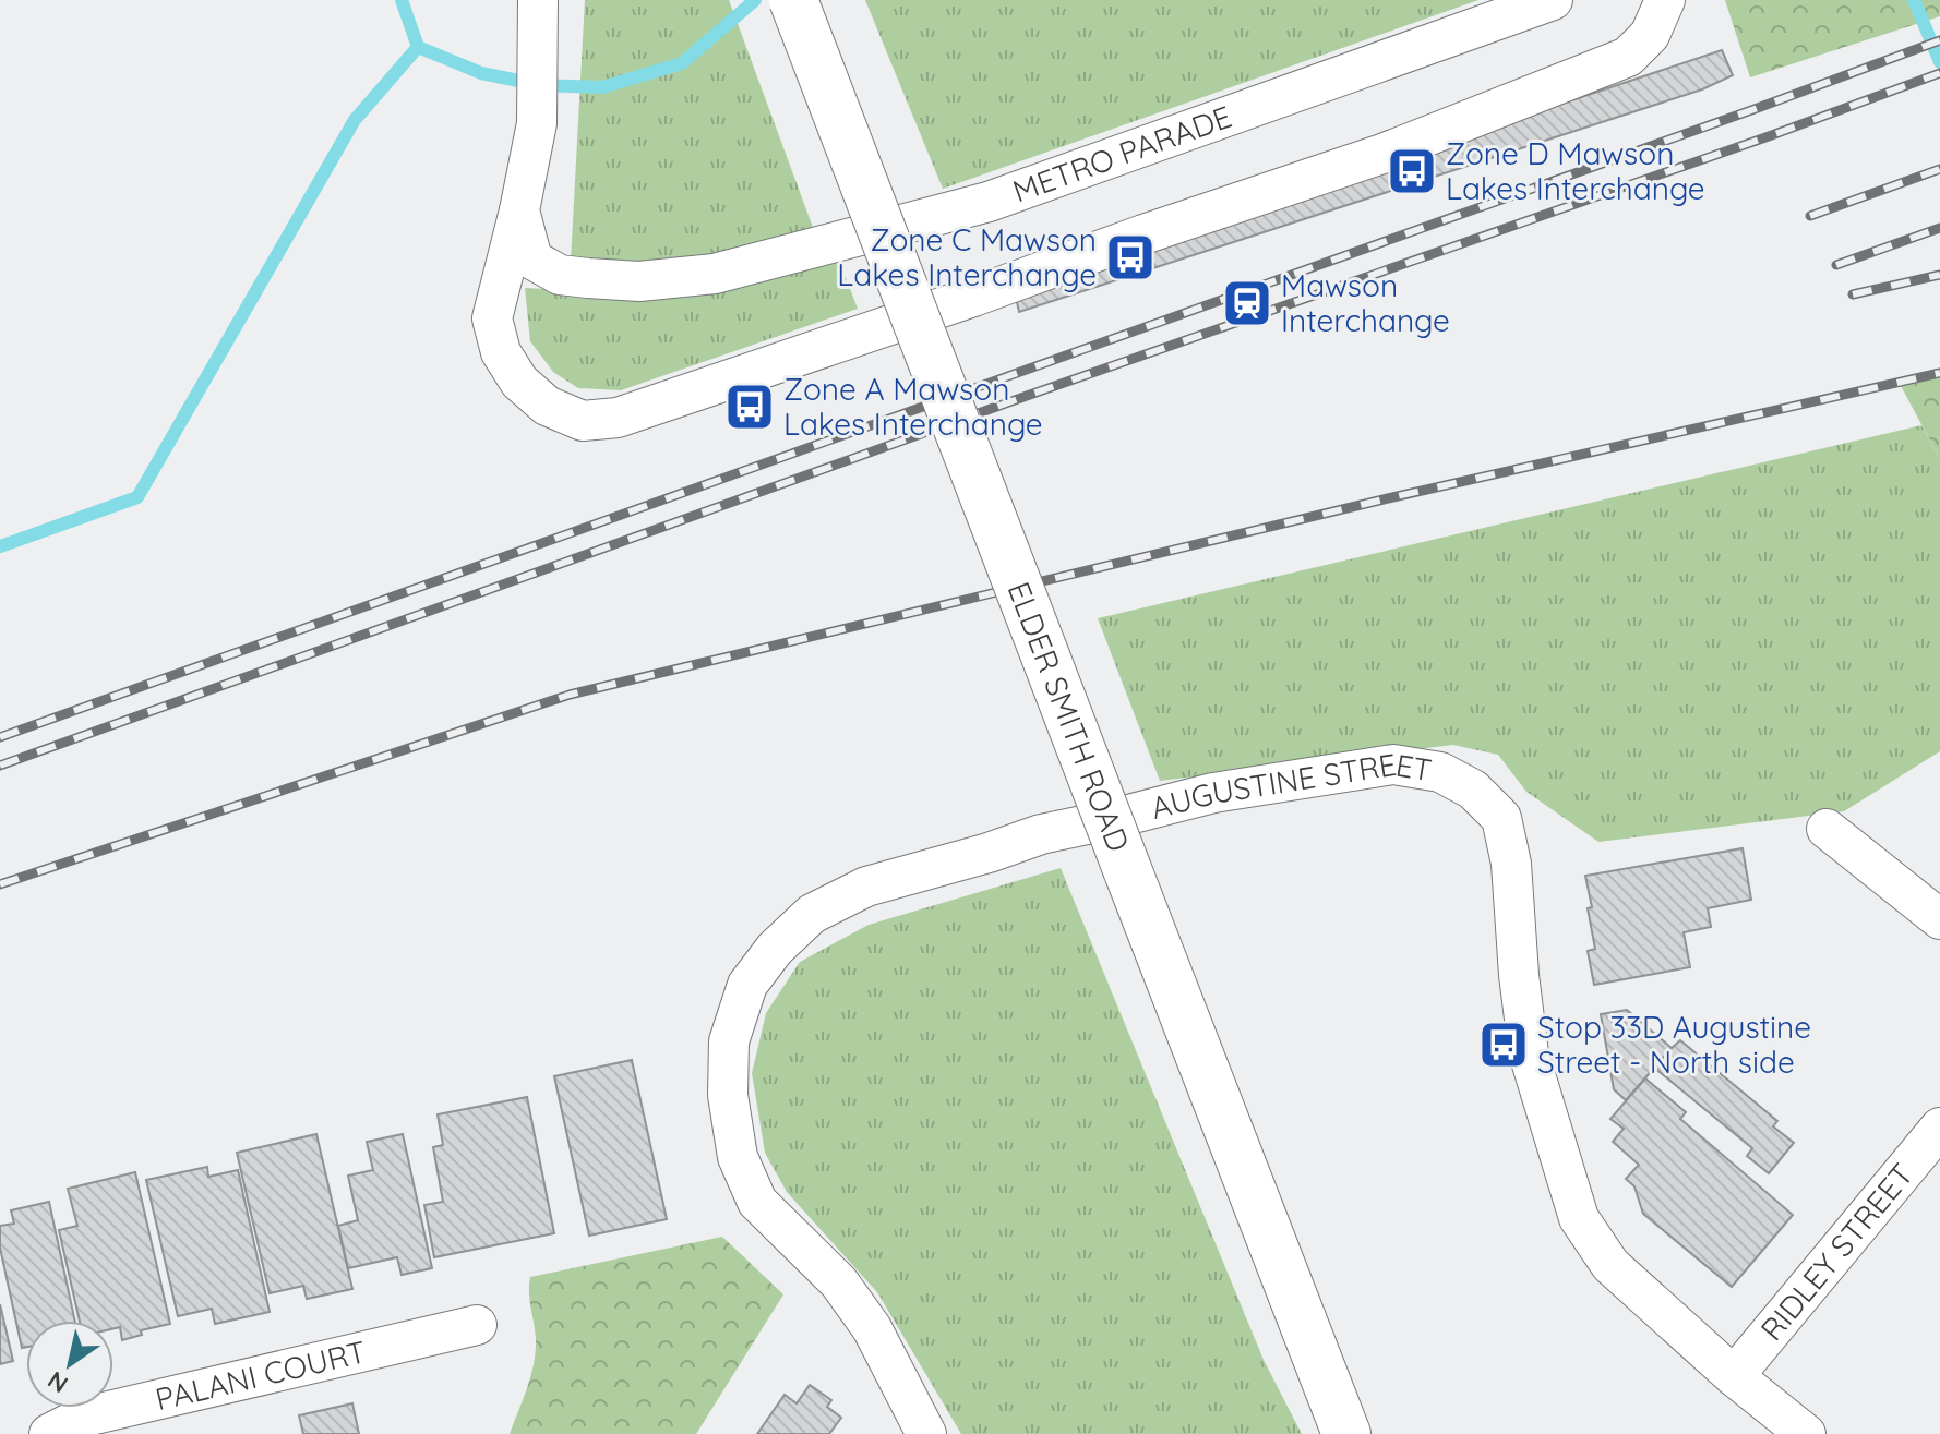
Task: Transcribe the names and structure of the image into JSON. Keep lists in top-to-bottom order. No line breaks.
{"streets":{"main road":["ELDER SMITH ROAD"],"street":["METRO PARADE","AUGUSTINE STREET","RIDLEY STREET","PALANI COURT"]},"crossings":[["AUGUSTINE STREET","RIDLEY STREET"]],"places":{"bus stop":["Zone D Mawson Lakes Interchange","Zone C Mawson Lakes Interchange","Zone A Mawson Lakes Interchange","Stop 33D Augustine Street - North side"],"station":["Mawson Interchange"]},"north":"bottom left"}
